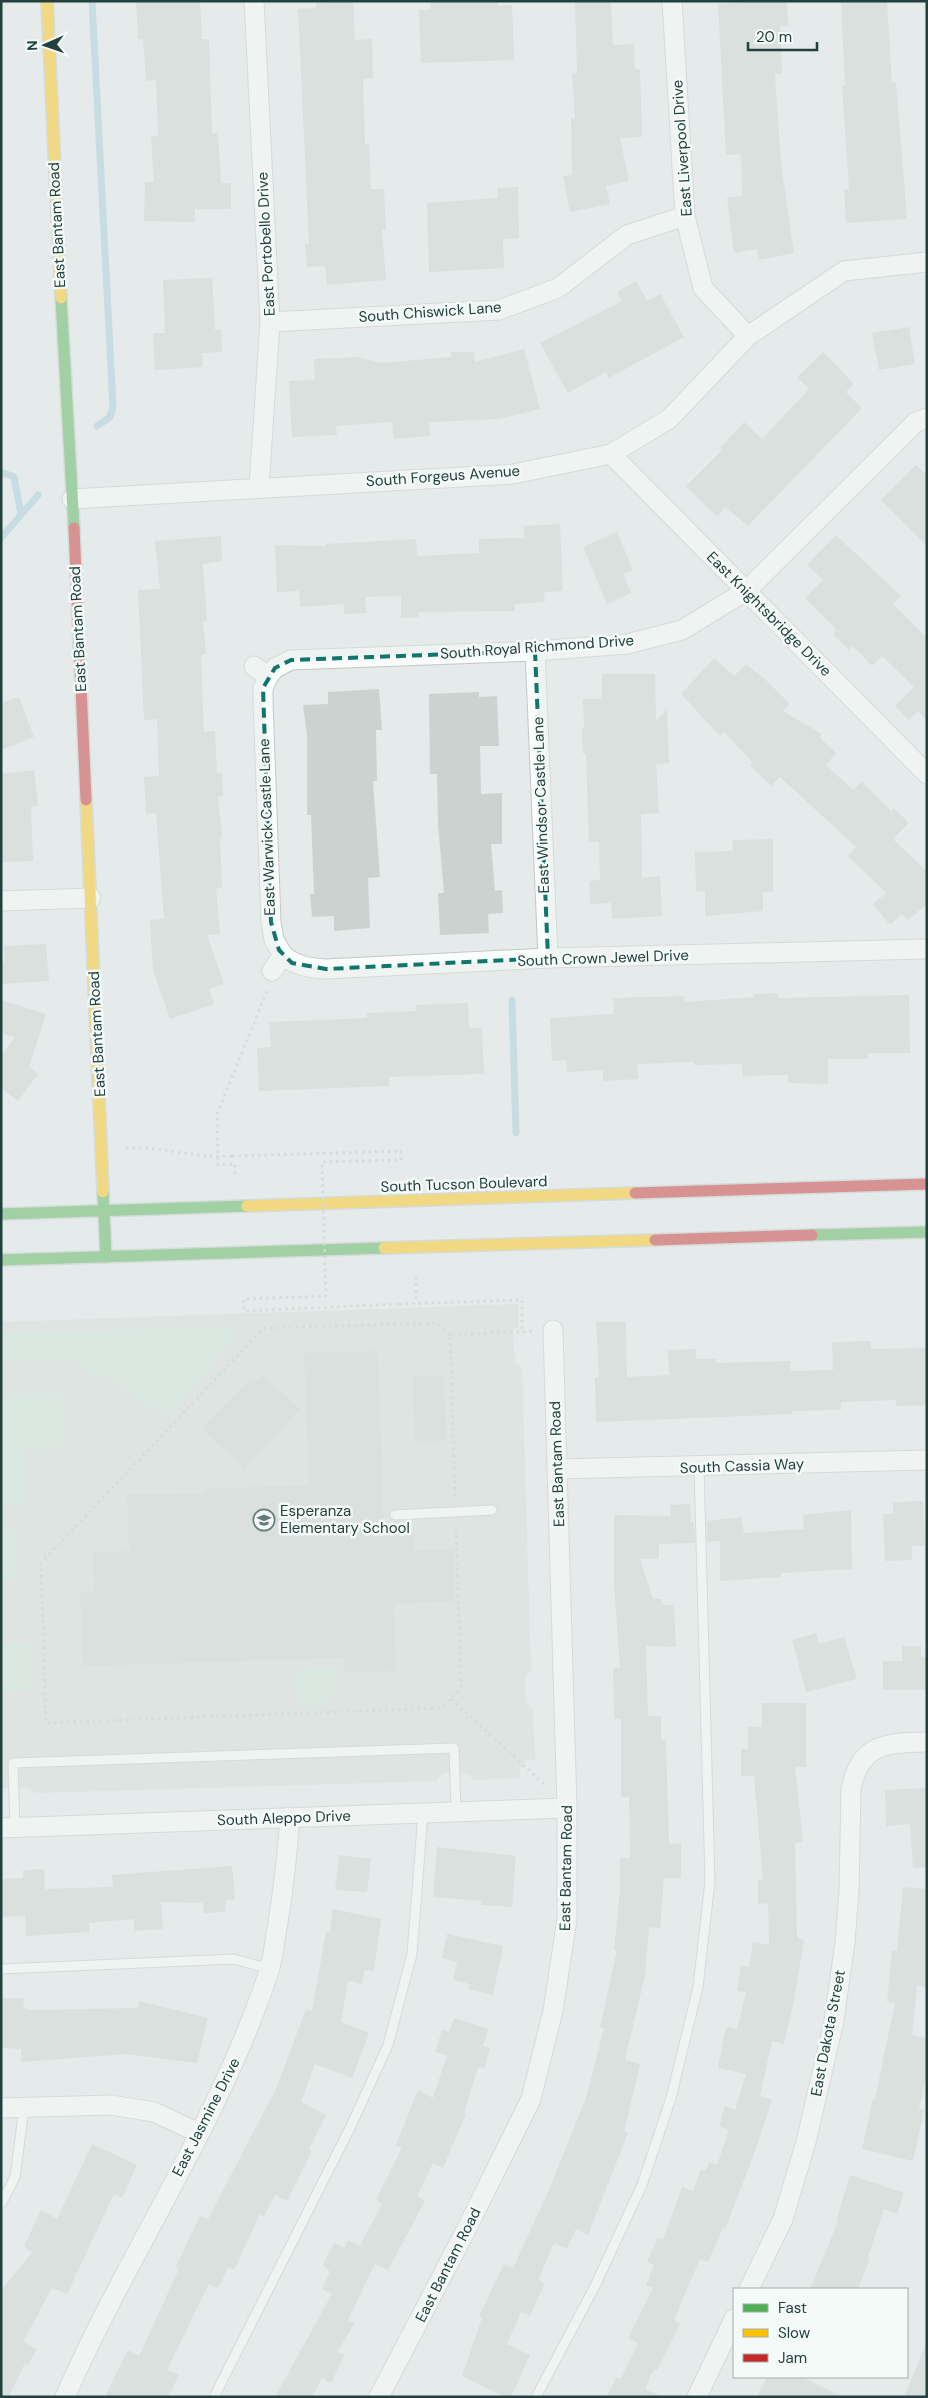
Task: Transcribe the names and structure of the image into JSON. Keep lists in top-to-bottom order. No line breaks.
{"streets":{"main road":["East Bantam Road","South Tucson Boulevard"],"street":["East Liverpool Drive","East Portobello Drive","South Chiswick Lane","South Forgeus Avenue","East Knightsbridge Drive","South Royal Richmond Drive","East Windsor Castle Lane","East Warwick Castle Lane","South Crown Jewel Drive","South Cassia Way","South Aleppo Drive","East Dakota Street","East Jasmine Drive"]},"crossings":[["East Liverpool Drive","South Chiswick Lane"],["East Liverpool Drive","South Forgeus Avenue"],["East Bantam Road","South Forgeus Avenue"],["East Bantam Road","South Tucson Boulevard"],["East Bantam Road","South Cassia Way"],["East Bantam Road","South Aleppo Drive"],["East Portobello Drive","South Chiswick Lane"],["East Portobello Drive","South Forgeus Avenue"],["South Forgeus Avenue","East Knightsbridge Drive"],["East Knightsbridge Drive","South Royal Richmond Drive"],["South Royal Richmond Drive","East Windsor Castle Lane"],["South Royal Richmond Drive","East Warwick Castle Lane"],["East Windsor Castle Lane","South Crown Jewel Drive"],["East Warwick Castle Lane","South Crown Jewel Drive"],["South Aleppo Drive","East Jasmine Drive"]],"places":{"school or university":["Esperanza Elementary School"]},"legend":["Fast","Slow","Jam"],"scale_bar":"20 m","north":"left"}
